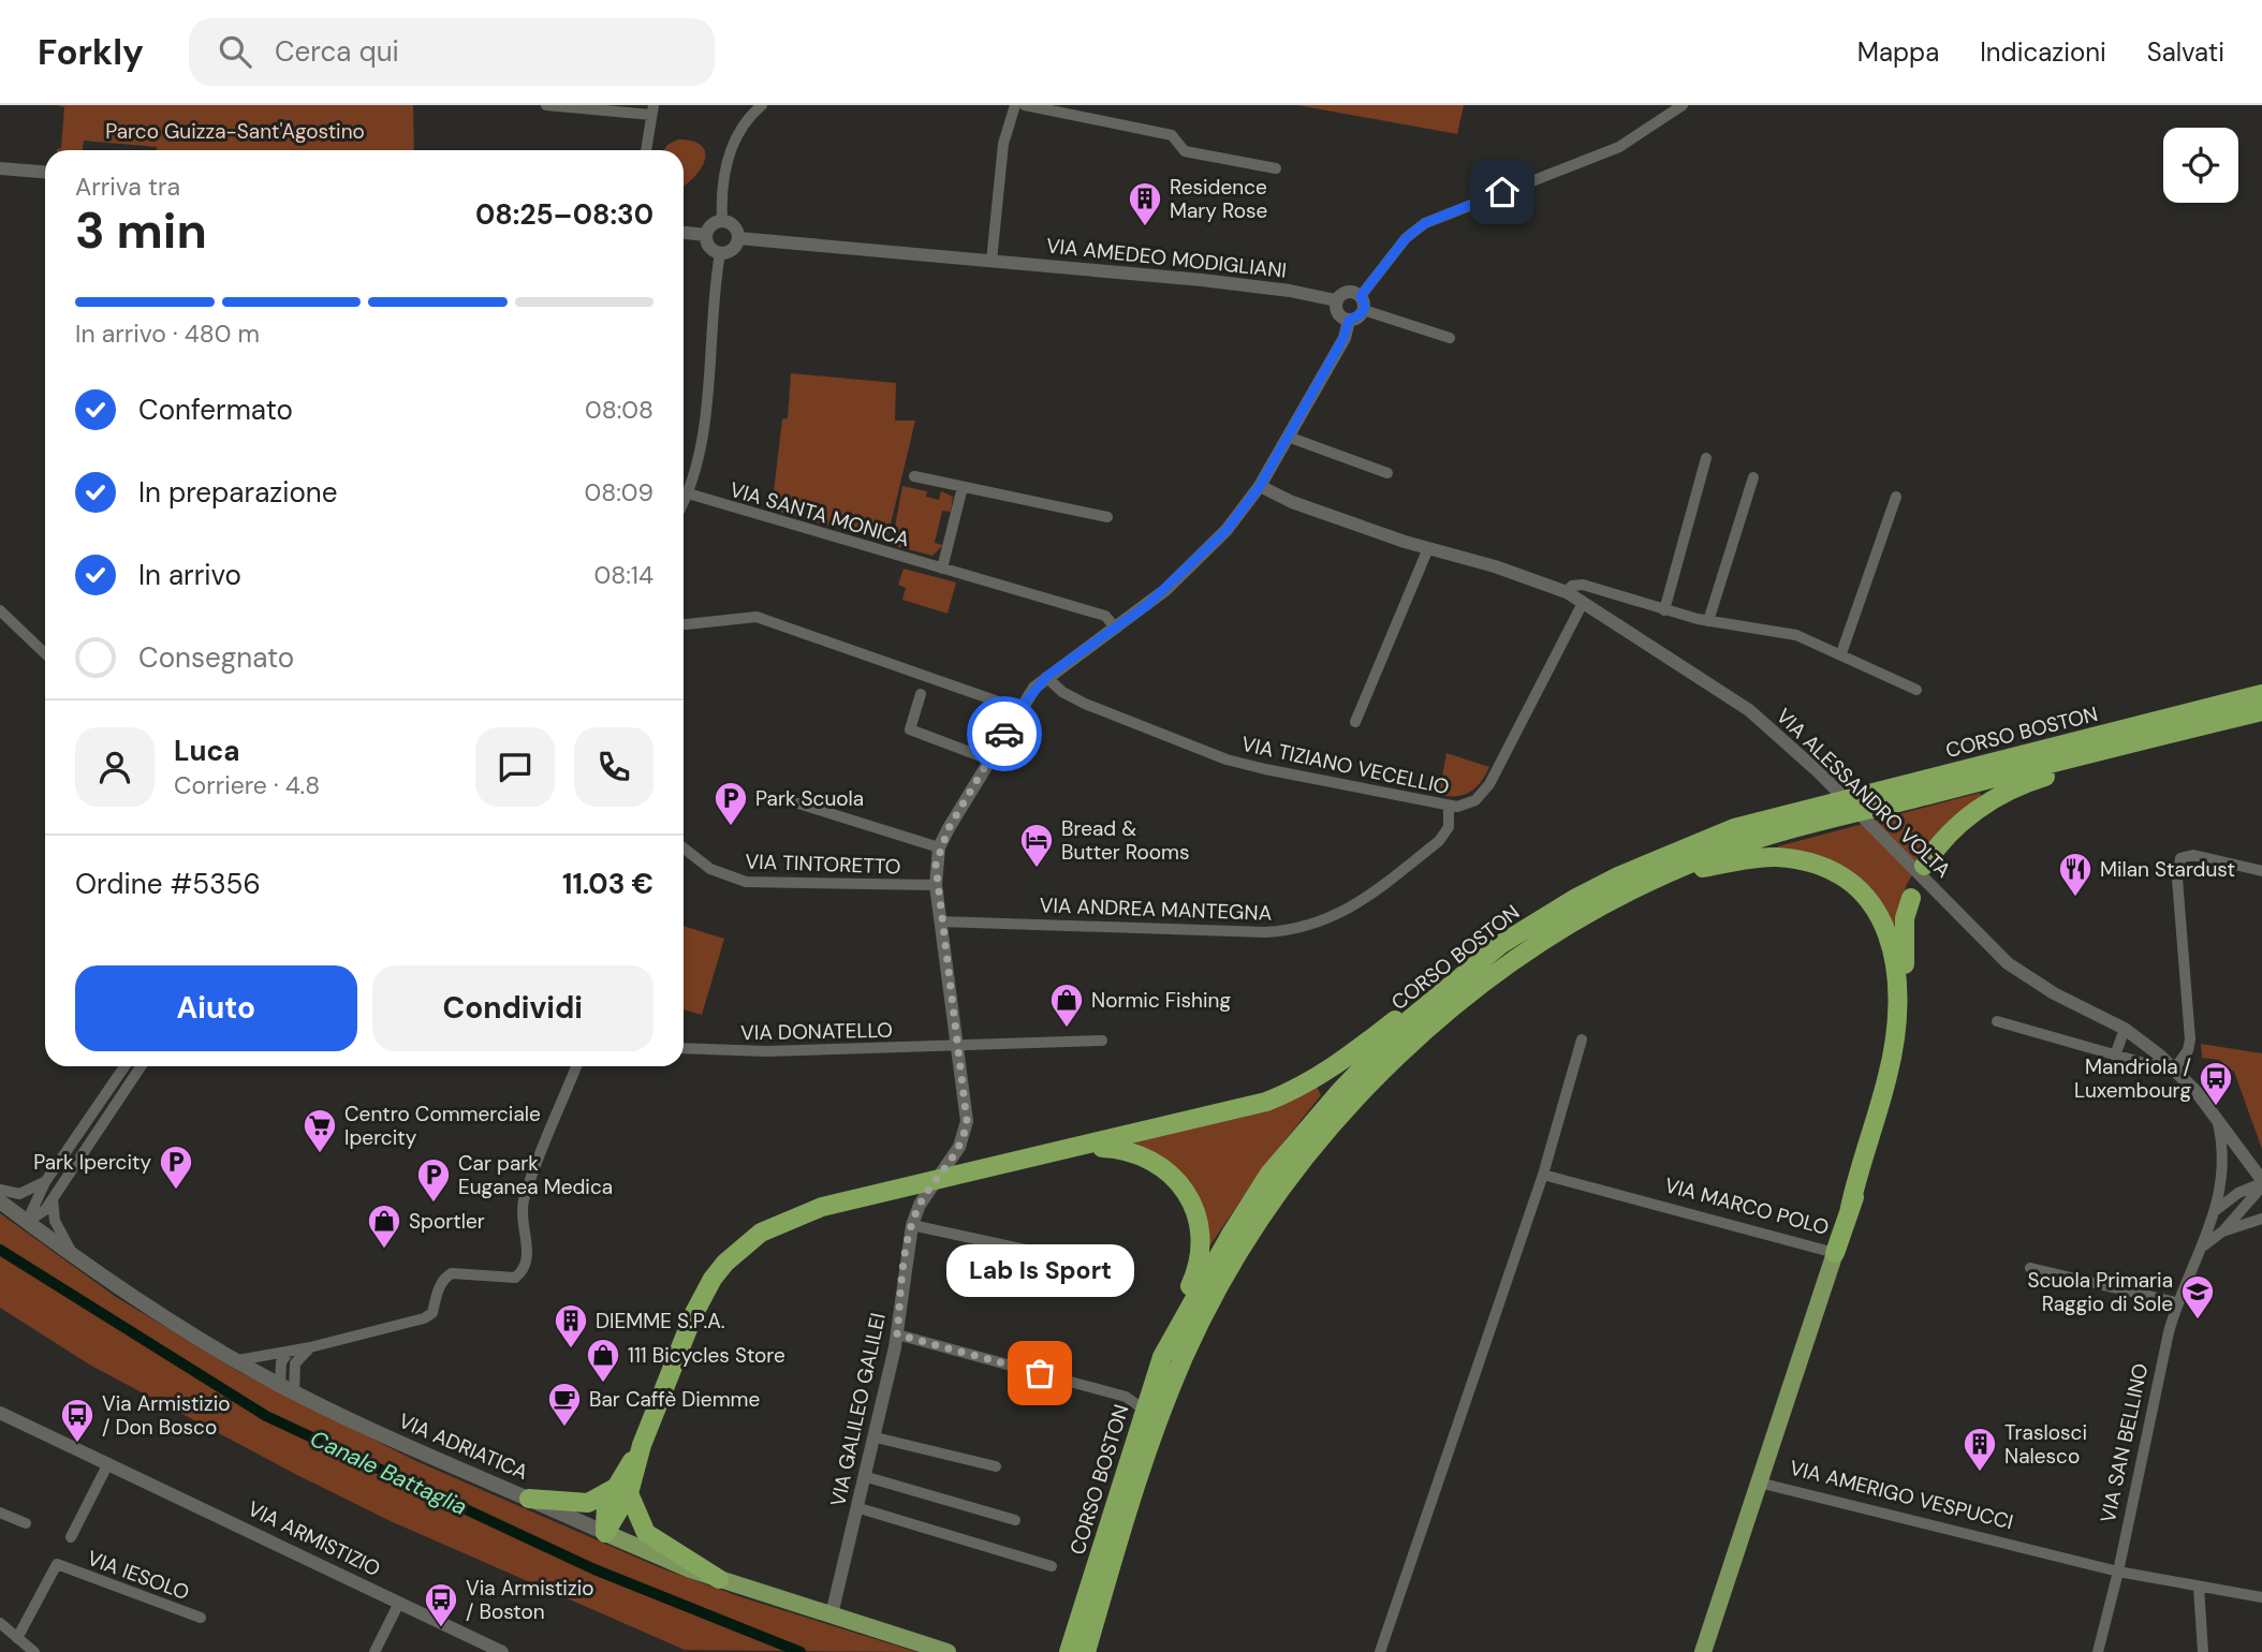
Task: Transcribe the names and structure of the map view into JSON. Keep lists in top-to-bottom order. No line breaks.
{"streets":{"highway":["CORSO BOSTON"],"main road":["VIA MARCO POLO","VIA ADRIATICA","VIA AMERIGO VESPUCCI"],"street":["VIA AMEDEO MODIGLIANI","VIA SANTA MONICA","VIA TIZIANO VECELLIO","VIA ALESSANDRO VOLTA","VIA TINTORETTO","VIA ANDREA MANTEGNA","VIA DONATELLO","VIA GALILEO GALILEI","VIA SAN BELLINO","VIA ARMISTIZIO","VIA IESOLO"]},"crossings":[["VIA AMEDEO MODIGLIANI","VIA GALILEO GALILEI"],["VIA SANTA MONICA","VIA GALILEO GALILEI"],["VIA TIZIANO VECELLIO","VIA ALESSANDRO VOLTA"],["VIA TIZIANO VECELLIO","VIA ANDREA MANTEGNA"],["VIA TIZIANO VECELLIO","VIA GALILEO GALILEI"],["VIA ALESSANDRO VOLTA","VIA GALILEO GALILEI"],["VIA ALESSANDRO VOLTA","VIA SAN BELLINO"],["VIA TINTORETTO","VIA GALILEO GALILEI"],["VIA ANDREA MANTEGNA","VIA GALILEO GALILEI"],["VIA DONATELLO","VIA GALILEO GALILEI"],["VIA MARCO POLO","VIA AMERIGO VESPUCCI"],["VIA GALILEO GALILEI","VIA ADRIATICA"],["VIA SAN BELLINO","VIA AMERIGO VESPUCCI"]],"water":["Canale Battaglia"],"parks":["Parco Guizza-Sant'Agostino"],"places":{"building":["Residence Mary Rose","DIEMME S.P.A.","Traslosci Nalesco"],"parking":["Park Scuola","Park Ipercity","Car park Euganea Medica"],"hotel":["Bread & Butter Rooms"],"restaurant":["Milan Stardust"],"shop":["Normic Fishing","Sportler","111 Bicycles Store"],"bus stop":["Mandriola / Luxembourg","Via Armistizio / Don Bosco","Via Armistizio / Boston"],"supermarket":["Centro Commerciale Ipercity"],"school or university":["Scuola Primaria Raggio di Sole"],"other":["Lab Is Sport"],"cafe":["Bar Caffè Diemme"]},"page":{"header":"Forkly","search":"Cerca qui","nav":["Mappa","Indicazioni","Salvati"],"heading":["3 min","Arriva tra","08:25–08:30"],"panel":["Luca","Corriere · 4.8","Ordine #5356","11.03 €"],"bar":"In arrivo · 480 m","list":[["Confermato","08:08"],["In preparazione","08:09"],["In arrivo","08:14"],"Consegnato"],"buttons":["Aiuto","Condividi"],"bubble":"Lab Is Sport"}}
